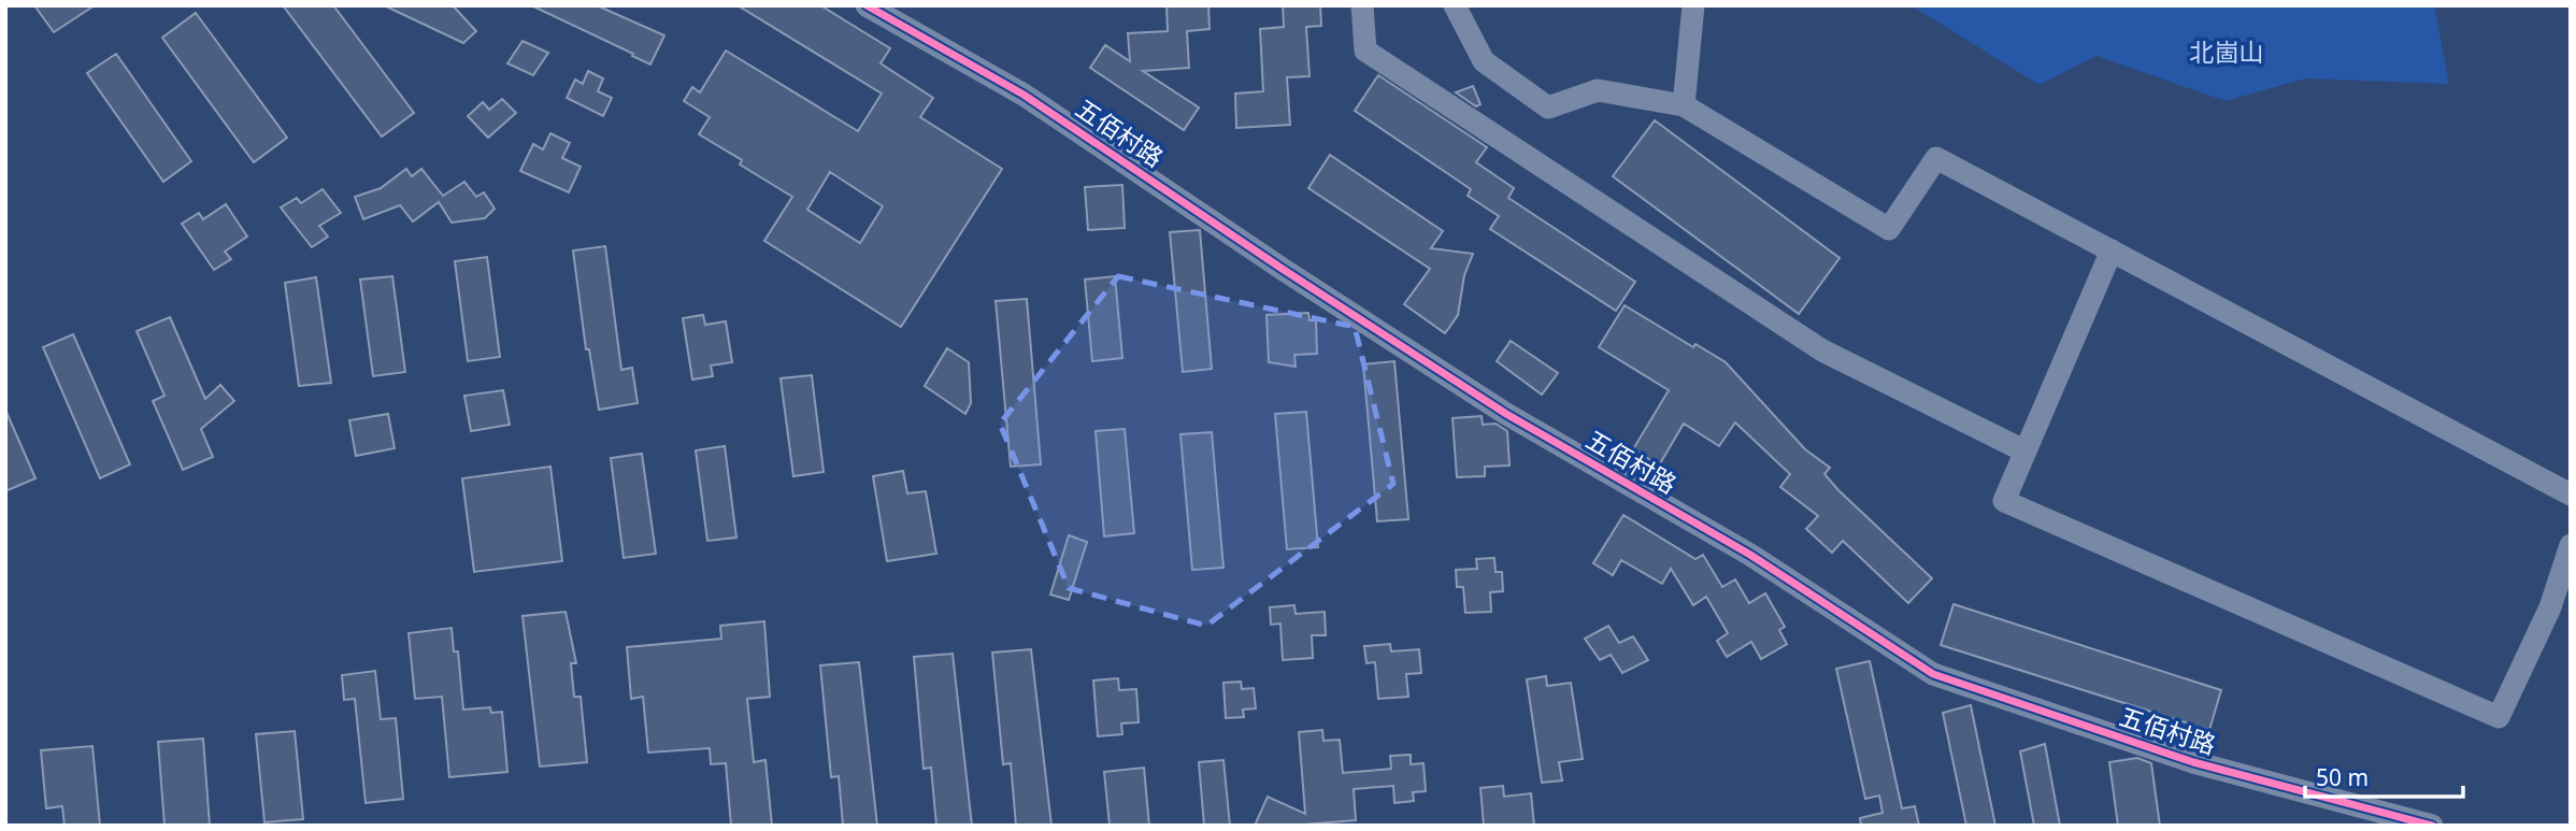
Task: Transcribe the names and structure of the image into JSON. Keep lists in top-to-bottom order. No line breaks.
{"streets":{"street":["五佰村路"]},"parks":["北崮山"],"scale_bar":"50 m"}
